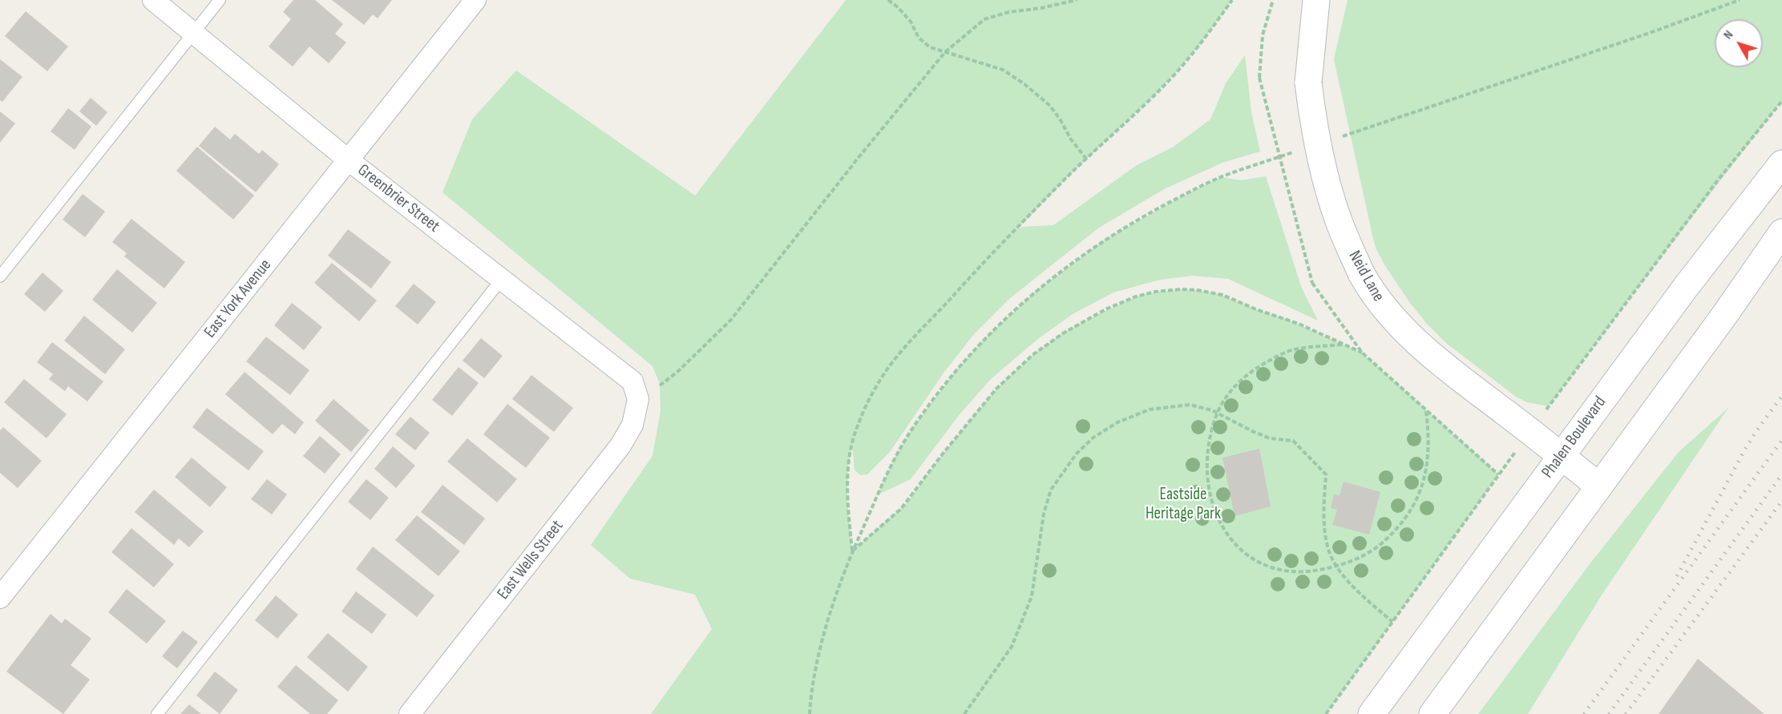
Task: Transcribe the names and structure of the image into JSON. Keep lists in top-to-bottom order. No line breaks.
{"streets":{"main road":["Neid Lane","Phalen Boulevard"],"street":["Greenbrier Street","East York Avenue","East Wells Street"]},"crossings":[["Greenbrier Street","East York Avenue"],["Greenbrier Street","East Wells Street"],["Neid Lane","Phalen Boulevard"]],"parks":["Eastside Heritage Park"],"north":"top left"}
